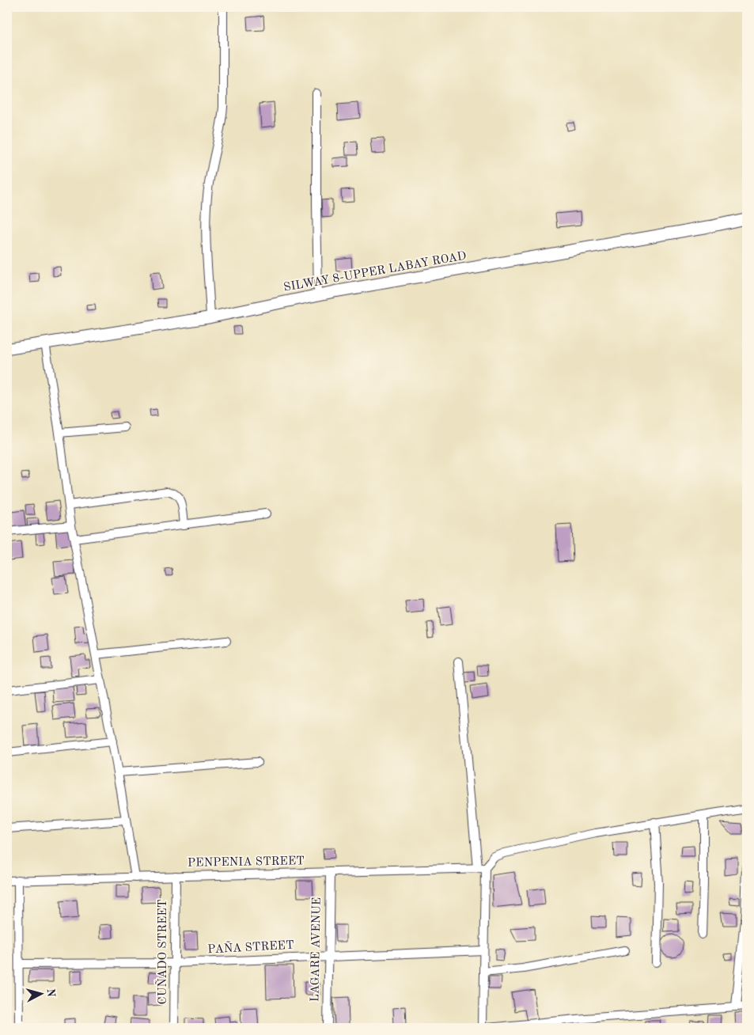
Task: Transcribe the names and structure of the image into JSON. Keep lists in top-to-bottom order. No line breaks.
{"streets":{"main road":["SILWAY 8-UPPER LABAY ROAD"],"street":["PENPENIA STREET","PAÑA STREET","LAGARE AVENUE","CUÑADO STREET"]},"crossings":[["PENPENIA STREET","LAGARE AVENUE"],["PENPENIA STREET","CUÑADO STREET"],["PAÑA STREET","LAGARE AVENUE"],["PAÑA STREET","CUÑADO STREET"]],"north":"right"}
